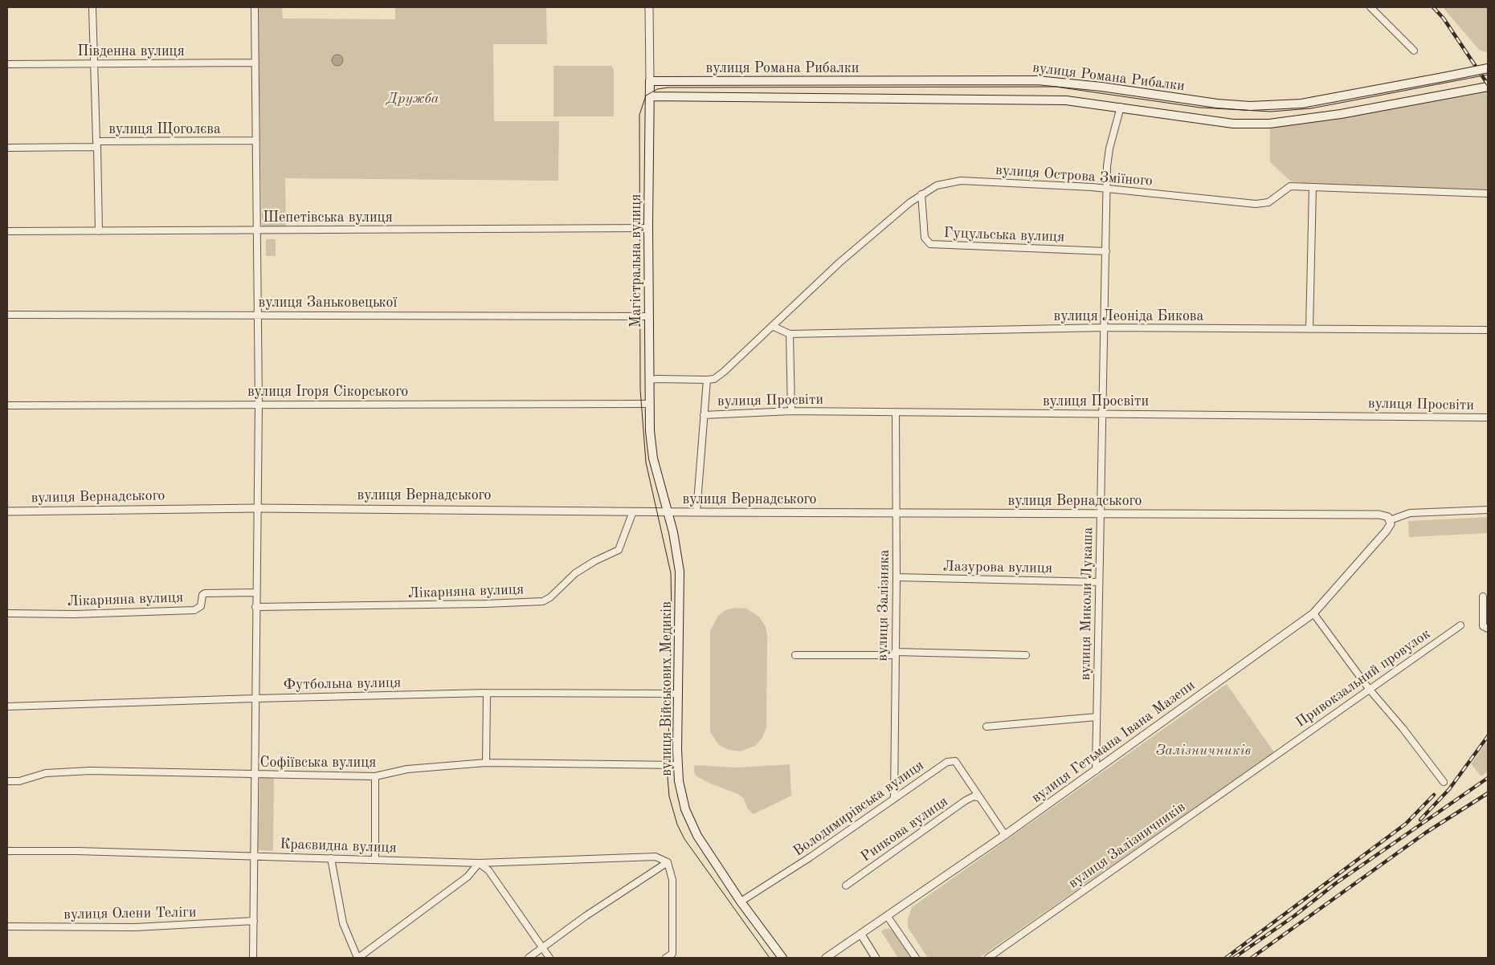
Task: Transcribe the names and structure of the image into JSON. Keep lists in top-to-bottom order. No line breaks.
{"streets":{"main road":["вулиця Романа Рибалки","Магістральна вулиця","вулиця Військових Медиків"],"street":["Південна вулиця","вулиця Щоголєва","вулиця Острова Зміїного","Шепетівська вулиця","Гуцульська вулиця","вулиця Заньковецької","вулиця Леоніда Бикова","вулиця Ігоря Сікорського","вулиця Просвіти","вулиця Вернадського","Лазурова вулиця","Лікарняна вулиця","вулиця Миколи Лукаша","вулиця Залізняка","Привокзальний провулок","Футбольна вулиця","вулиця Гетьмана Івана Мазепи","Софіївська вулиця","Володимирівська вулиця","Ринкова вулиця","вулиця Залізничників","Краєвидна вулиця","вулиця Олени Теліги"]},"crossings":[["вулиця Романа Рибалки","Магістральна вулиця"],["вулиця Романа Рибалки","вулиця Миколи Лукаша"],["вулиця Острова Зміїного","Гуцульська вулиця"],["вулиця Острова Зміїного","вулиця Леоніда Бикова"],["вулиця Острова Зміїного","вулиця Миколи Лукаша"],["Шепетівська вулиця","Магістральна вулиця"],["Гуцульська вулиця","вулиця Миколи Лукаша"],["Магістральна вулиця","вулиця Заньковецької"],["Магістральна вулиця","вулиця Ігоря Сікорського"],["Магістральна вулиця","вулиця Вернадського"],["Магістральна вулиця","вулиця Військових Медиків"],["вулиця Леоніда Бикова","вулиця Миколи Лукаша"],["вулиця Просвіти","вулиця Миколи Лукаша"],["вулиця Просвіти","вулиця Залізняка"],["вулиця Вернадського","Лікарняна вулиця"],["вулиця Вернадського","вулиця Миколи Лукаша"],["вулиця Вернадського","вулиця Залізняка"],["вулиця Вернадського","вулиця Військових Медиків"],["вулиця Вернадського","вулиця Гетьмана Івана Мазепи"],["Лазурова вулиця","вулиця Миколи Лукаша"],["Лазурова вулиця","вулиця Залізняка"],["вулиця Миколи Лукаша","вулиця Гетьмана Івана Мазепи"],["вулиця Залізняка","Володимирівська вулиця"],["Привокзальний провулок","вулиця Залізничників"],["Футбольна вулиця","вулиця Військових Медиків"],["вулиця Військових Медиків","Софіївська вулиця"],["вулиця Військових Медиків","Володимирівська вулиця"],["Володимирівська вулиця","Ринкова вулиця"]],"parks":["Дружба","Залізничників"]}
